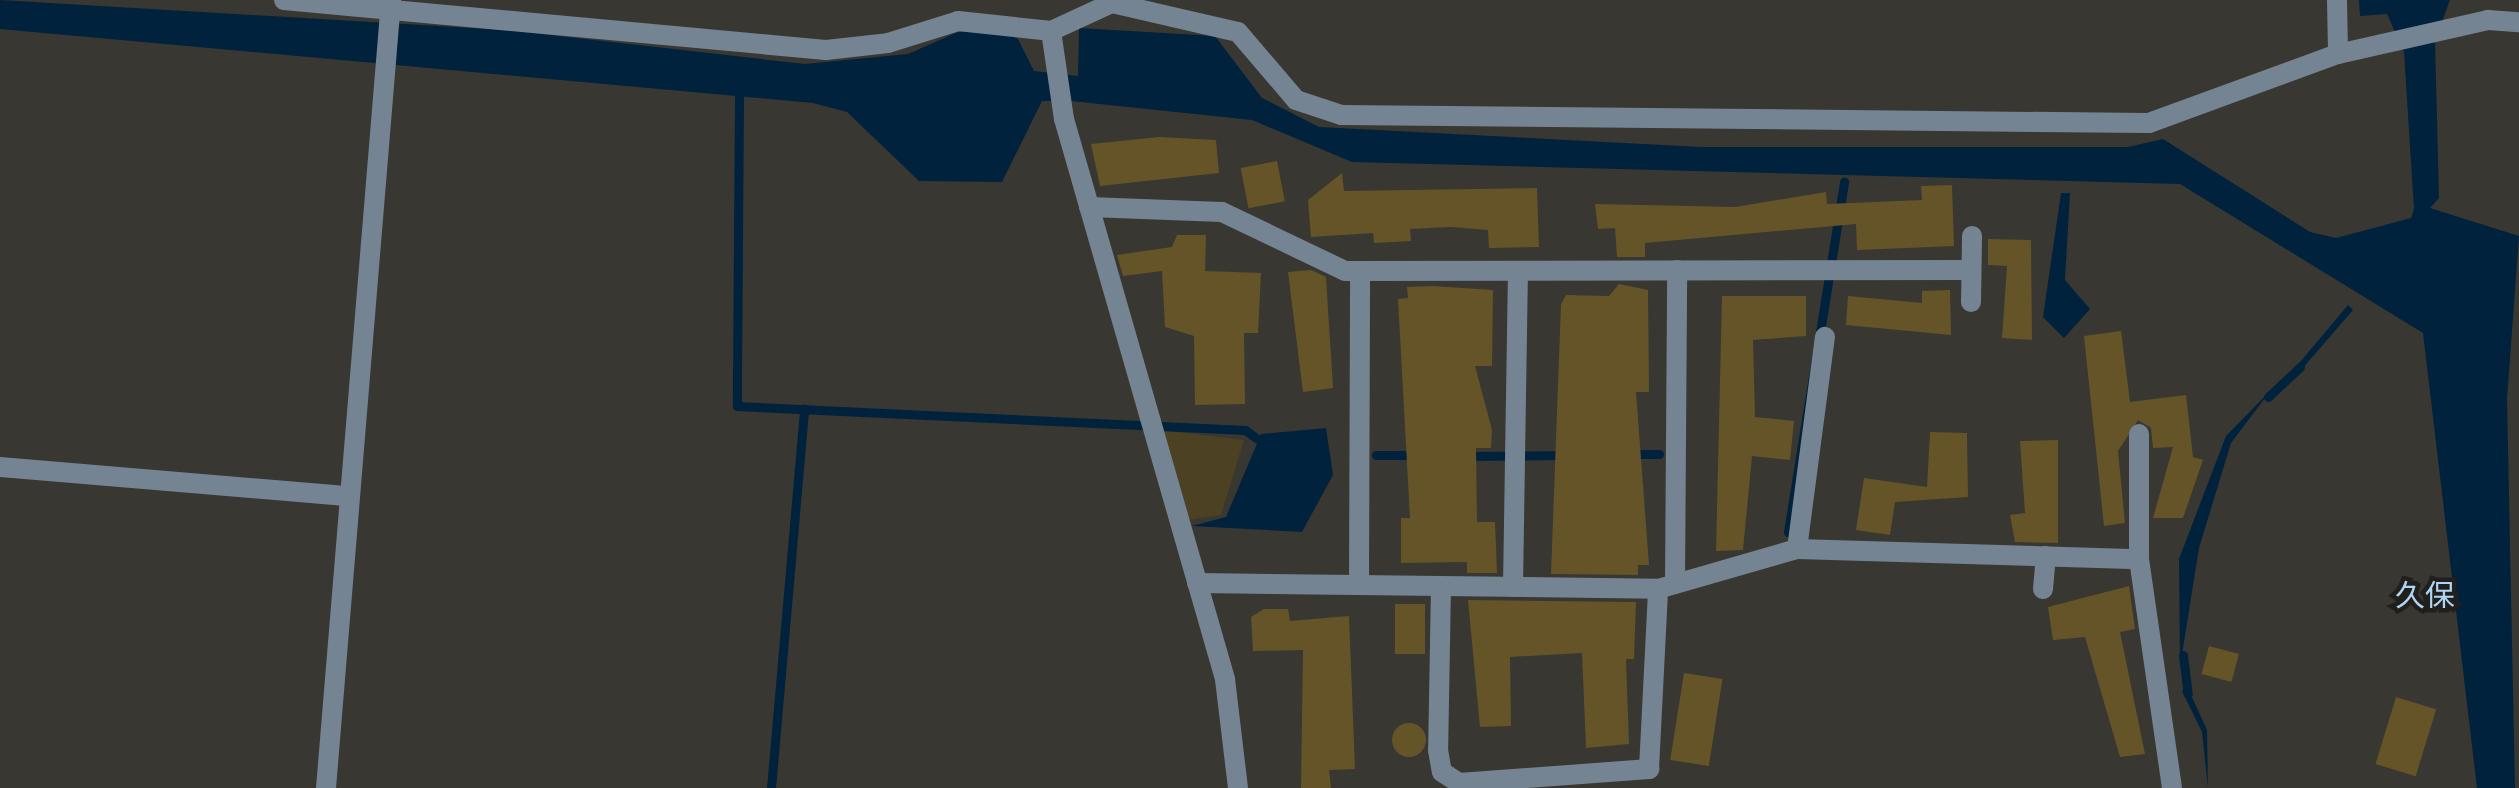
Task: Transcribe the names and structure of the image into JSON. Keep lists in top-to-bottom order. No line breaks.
{"districts":["久保"]}
